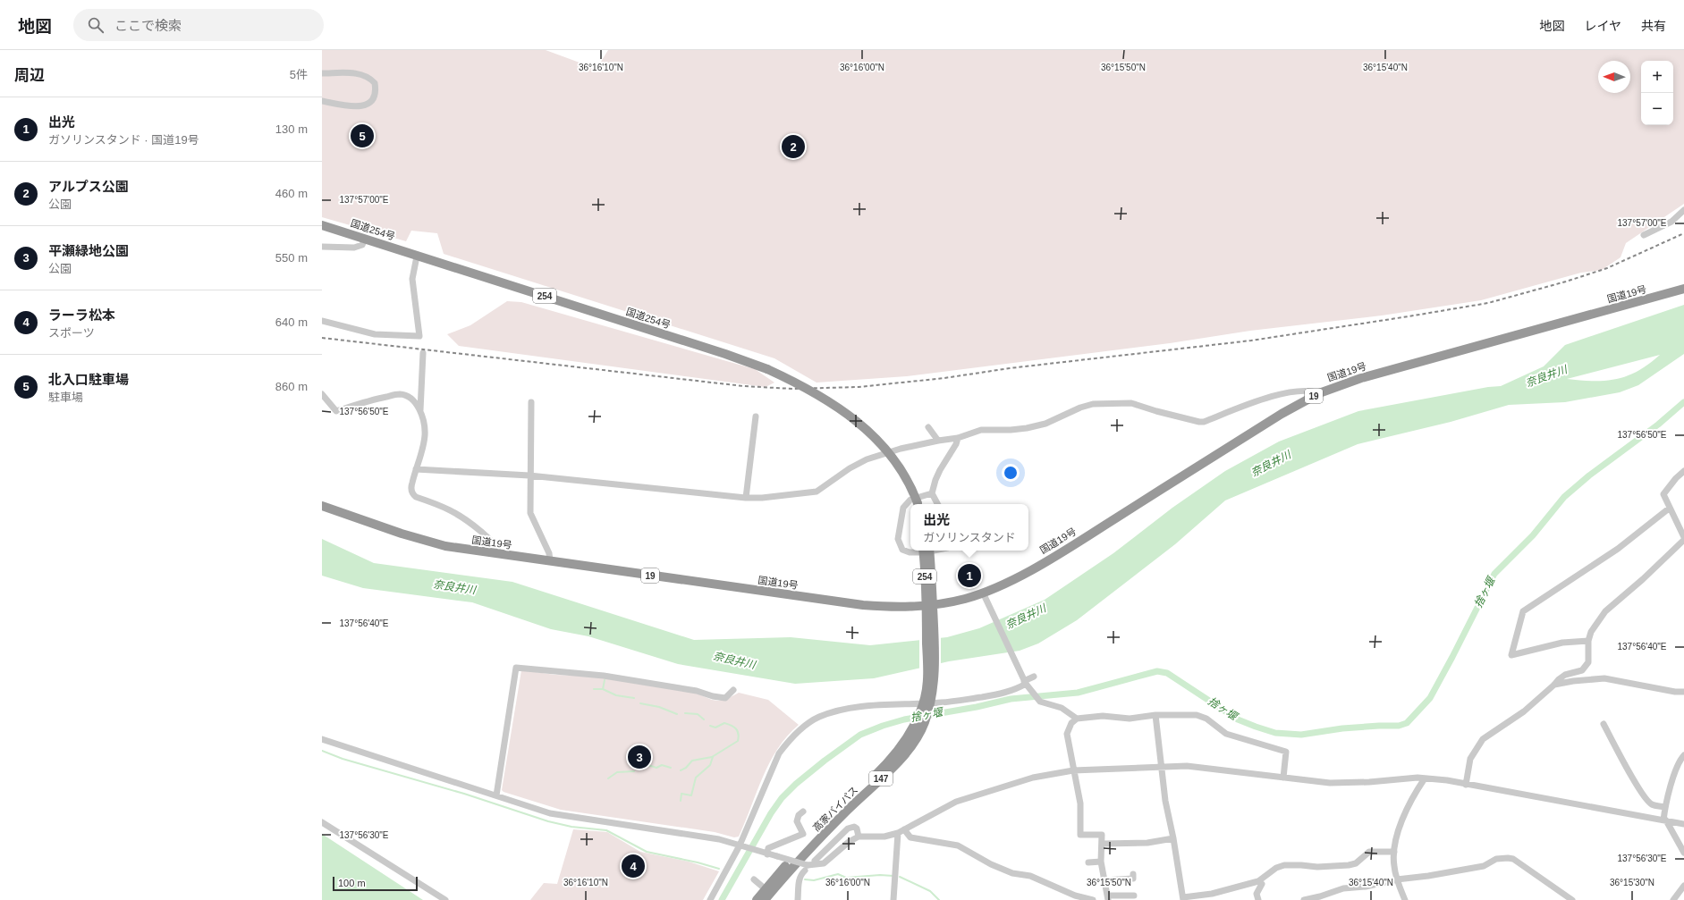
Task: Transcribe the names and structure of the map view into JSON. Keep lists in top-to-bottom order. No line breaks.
{"streets":{"highway":["国道254号","国道19号","254","19","147","高家バイパス"]},"crossings":[["国道19号","254"],["国道19号","高家バイパス"],["254","高家バイパス"]],"water":["奈良井川","捨ヶ堰"],"scale_bar":"100 m","north":"left","page":{"header":"地図","search":"ここで検索","nav":["地図","レイヤ","共有"],"heading":["周辺","5件"],"map_buttons":["+","−"],"list":[{"mark":"1","name":"出光","note":"ガソリンスタンド · 国道19号","value":"130 m"},{"mark":"2","name":"アルプス公園","note":"公園","value":"460 m"},{"mark":"3","name":"平瀬緑地公園","note":"公園","value":"550 m"},{"mark":"4","name":"ラーラ松本","note":"スポーツ","value":"640 m"},{"mark":"5","name":"北入口駐車場","note":"駐車場","value":"860 m"}],"pins":["5","2","1","3","4"],"popup":["出光","ガソリンスタンド"],"scale":"100 m"},"coordinates":["36°16'10\"N","36°16'00\"N","36°15'50\"N","36°15'40\"N","137°57'00\"E","137°56'50\"E","137°56'40\"E","137°56'30\"E","36°15'30\"N"]}
